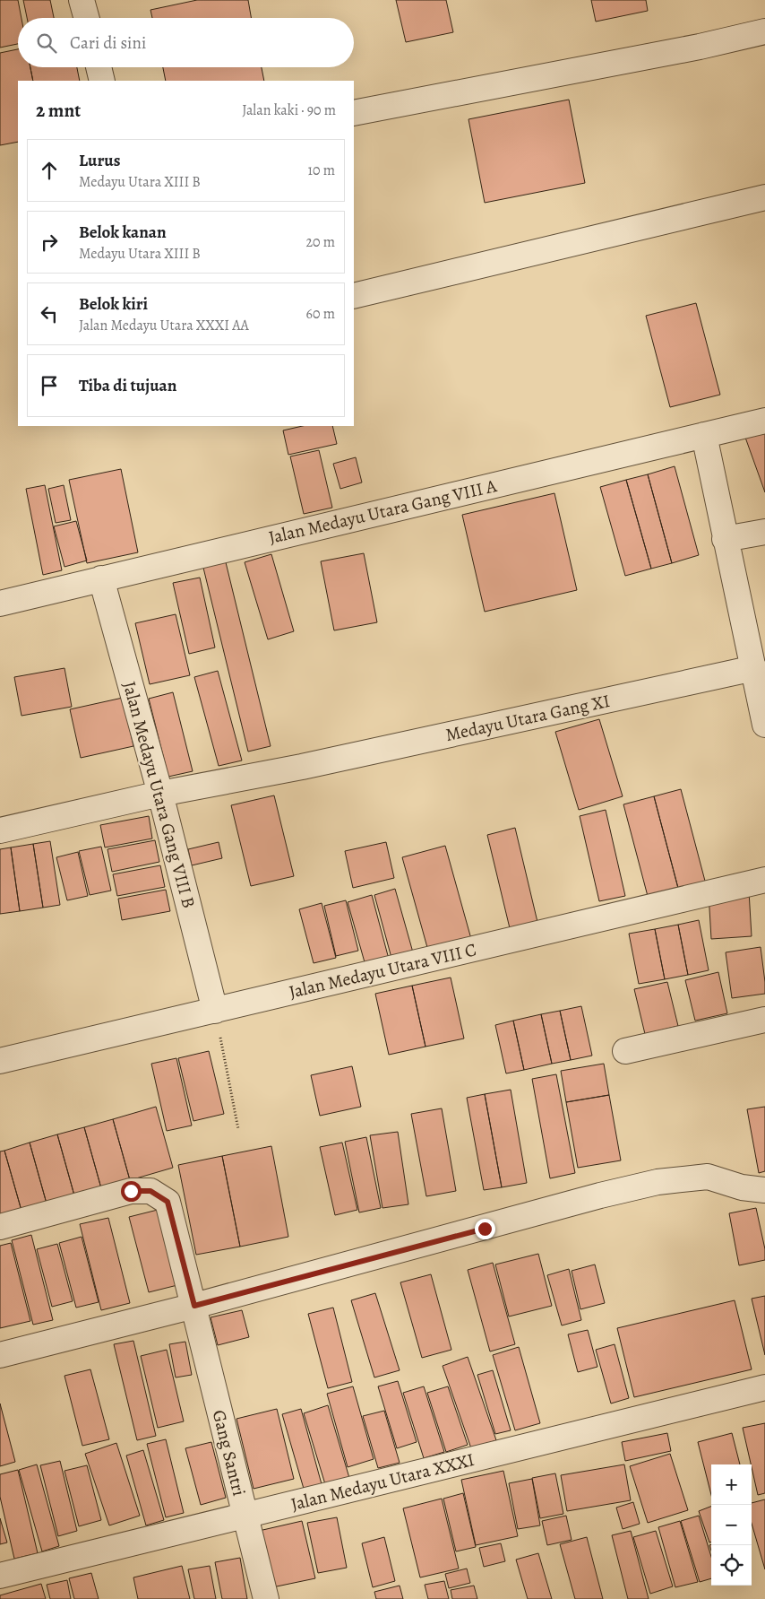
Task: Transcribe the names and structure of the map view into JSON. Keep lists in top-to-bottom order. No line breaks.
{"streets":{"street":["Jalan Medayu Utara Gang VIII A","Medayu Utara Gang XI","Jalan Medayu Utara Gang VIII B","Jalan Medayu Utara VIII C","Gang Santri","Jalan Medayu Utara XXXI"]},"crossings":[["Jalan Medayu Utara Gang VIII A","Jalan Medayu Utara Gang VIII B"],["Medayu Utara Gang XI","Jalan Medayu Utara Gang VIII B"],["Jalan Medayu Utara Gang VIII B","Jalan Medayu Utara VIII C"],["Gang Santri","Jalan Medayu Utara XXXI"]],"page":{"search":"Cari di sini","heading":["2 mnt","Jalan kaki · 90 m"],"list":[["Lurus","Medayu Utara XIII B","10 m"],["Belok kanan","Medayu Utara XIII B","20 m"],["Belok kiri","Jalan Medayu Utara XXXI AA","60 m"],"Tiba di tujuan"],"map_buttons":["+","−"]}}
